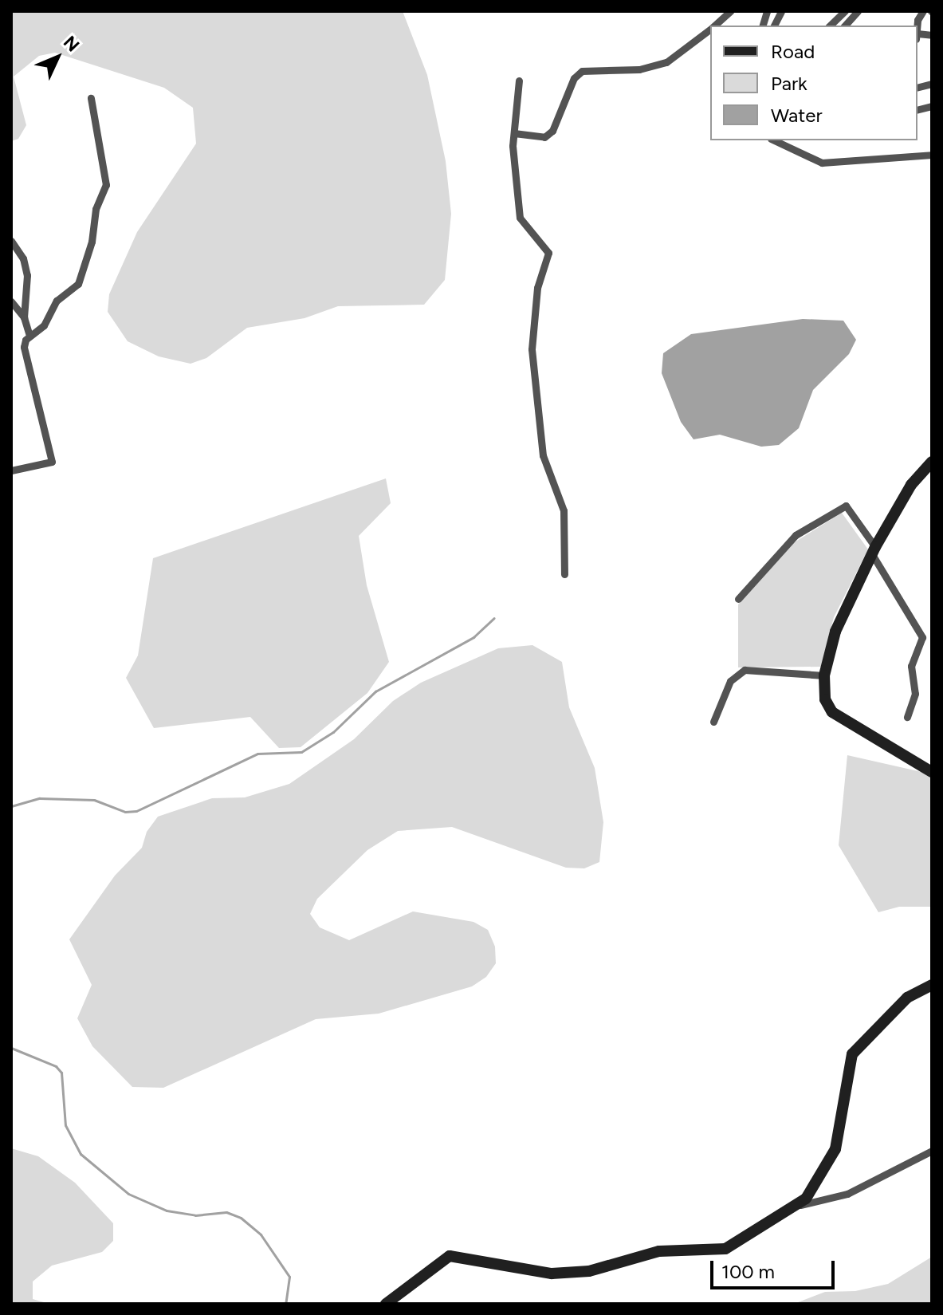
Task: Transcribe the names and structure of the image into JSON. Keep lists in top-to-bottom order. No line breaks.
{"legend":["Road","Park","Water"],"scale_bar":"100 m","north":"top right"}
